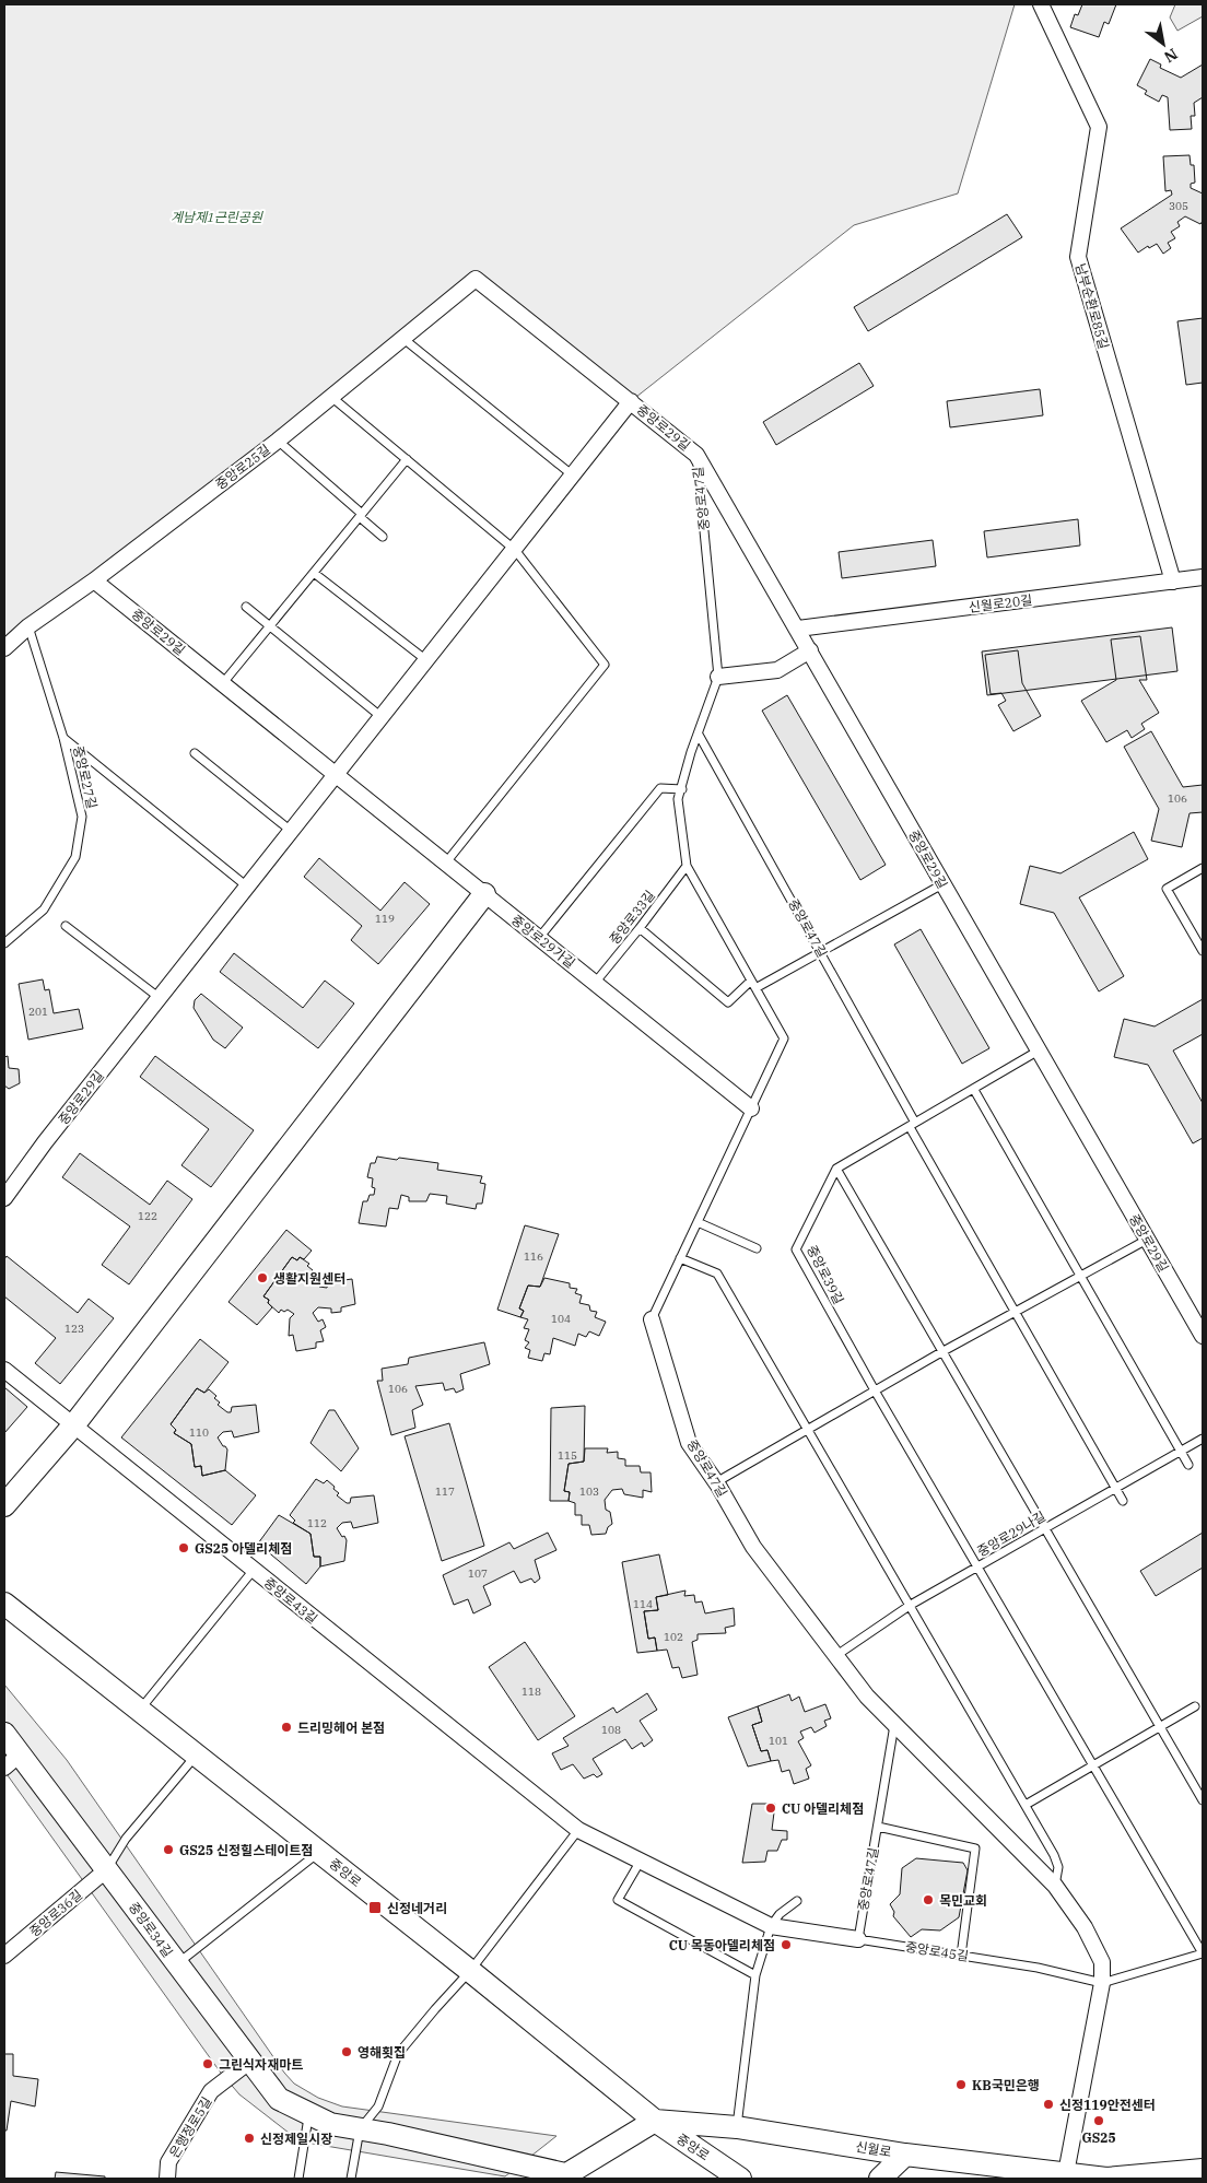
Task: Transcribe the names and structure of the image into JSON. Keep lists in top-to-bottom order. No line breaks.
{"streets":{"main road":["중앙로","중앙로34길","신월로"],"street":["남부순환로85길","중앙로29길","중앙로25길","중앙로47길","신월로20길","중앙로29가길","중앙로43길","중앙로36길","중앙로45길","은행정로5길"],"lane":["중앙로27길","중앙로33길","중앙로39길","중앙로29나길"]},"crossings":[["남부순환로85길","신월로20길"],["중앙로29길","중앙로25길"],["중앙로29길","중앙로47길"],["중앙로29길","신월로20길"],["중앙로29길","중앙로29가길"],["중앙로25길","중앙로27길"],["중앙로47길","중앙로33길"],["중앙로47길","중앙로29가길"],["중앙로47길","중앙로29나길"],["중앙로47길","중앙로45길"],["중앙로33길","중앙로29가길"],["중앙로39길","중앙로29나길"],["중앙로39길","중앙로45길"],["중앙로29나길","중앙로45길"],["중앙로43길","중앙로45길"],["중앙로","신월로"],["중앙로36길","중앙로34길"],["중앙로34길","은행정로5길"]],"parks":["계남제1근린공원"],"places":{"other":["생활지원센터","GS25 아델리체점","드리밍헤어 본점","CU 아델리체점","GS25 신정힐스테이트점","목민교회","CU 목동아델리체점","영해횟집","그린식자재마트","KB국민은행","신정119안전센터","GS25","신정제일시장"],"transit":["신정네거리"]},"house_numbers":["305","106","119","201","122","116","104","123","106","110","115","117","103","112","107","114","102","118","108","101"],"north":"bottom right"}
